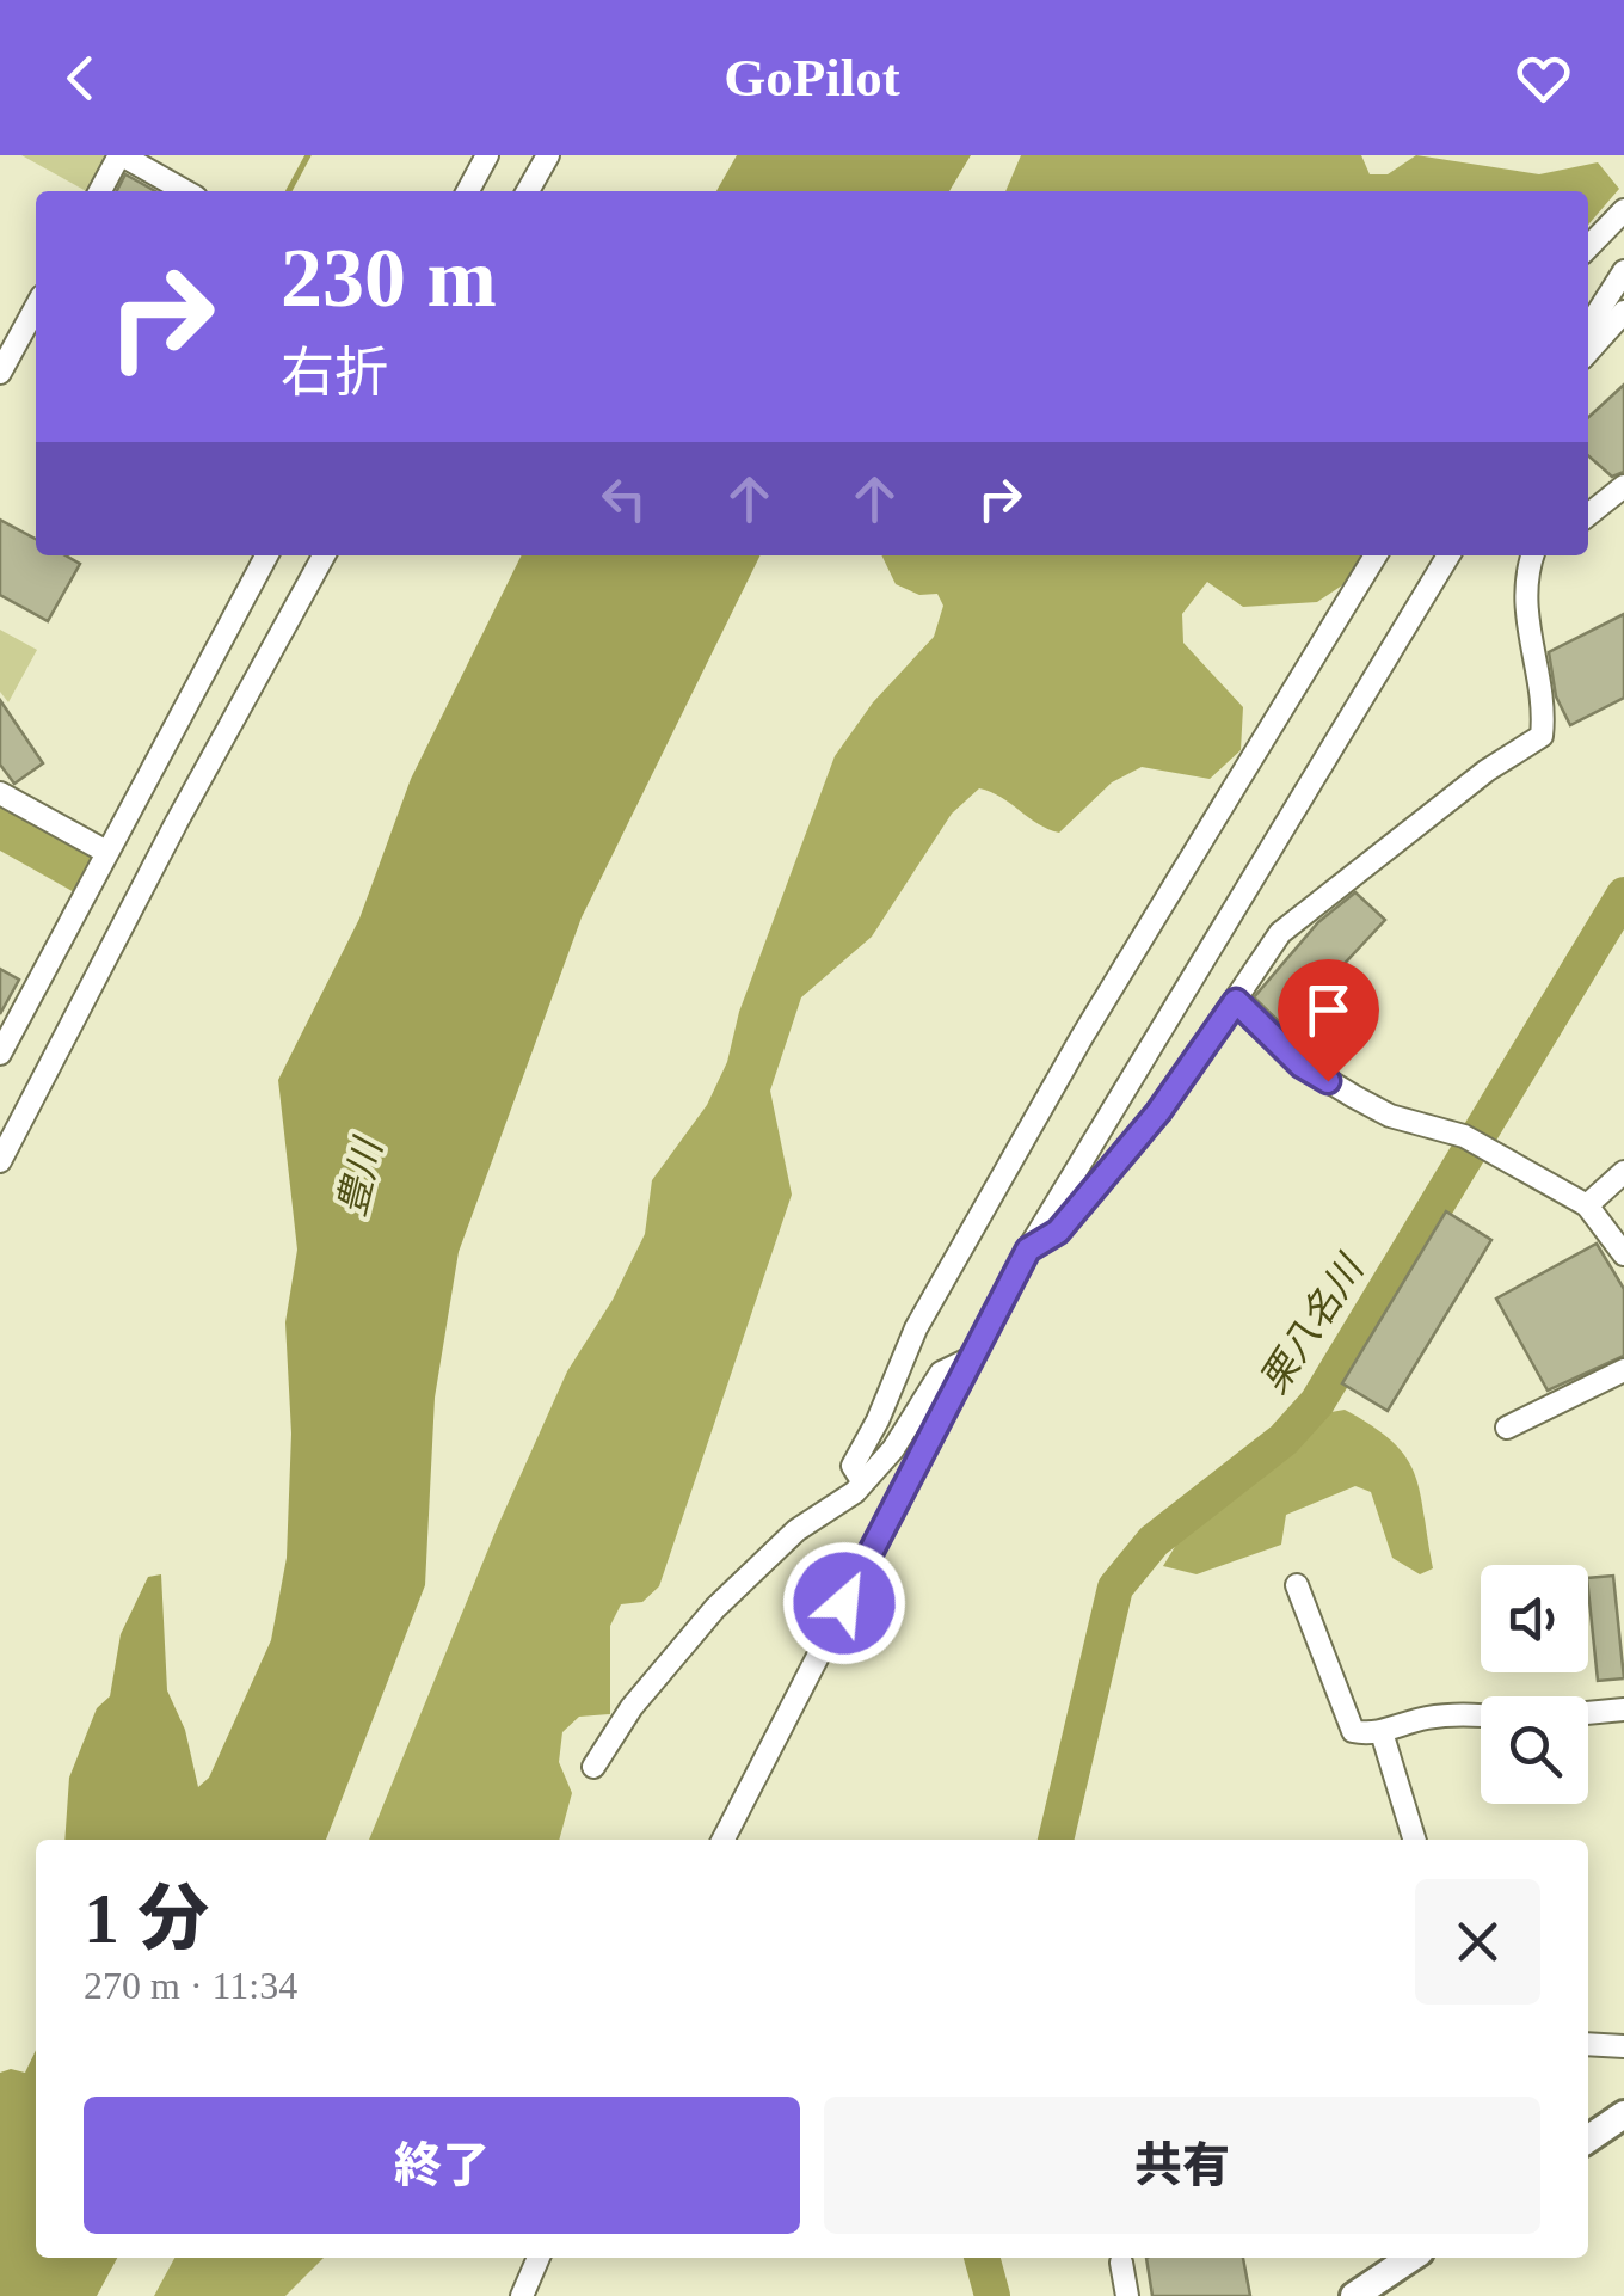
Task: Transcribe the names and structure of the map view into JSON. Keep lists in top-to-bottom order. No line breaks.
{"water":["豊川","栗八名川"],"page":{"header":"GoPilot","turn":["230 m","右折"],"heading":["1 分","270 m · 11:34"],"buttons":["終了","共有"]}}
